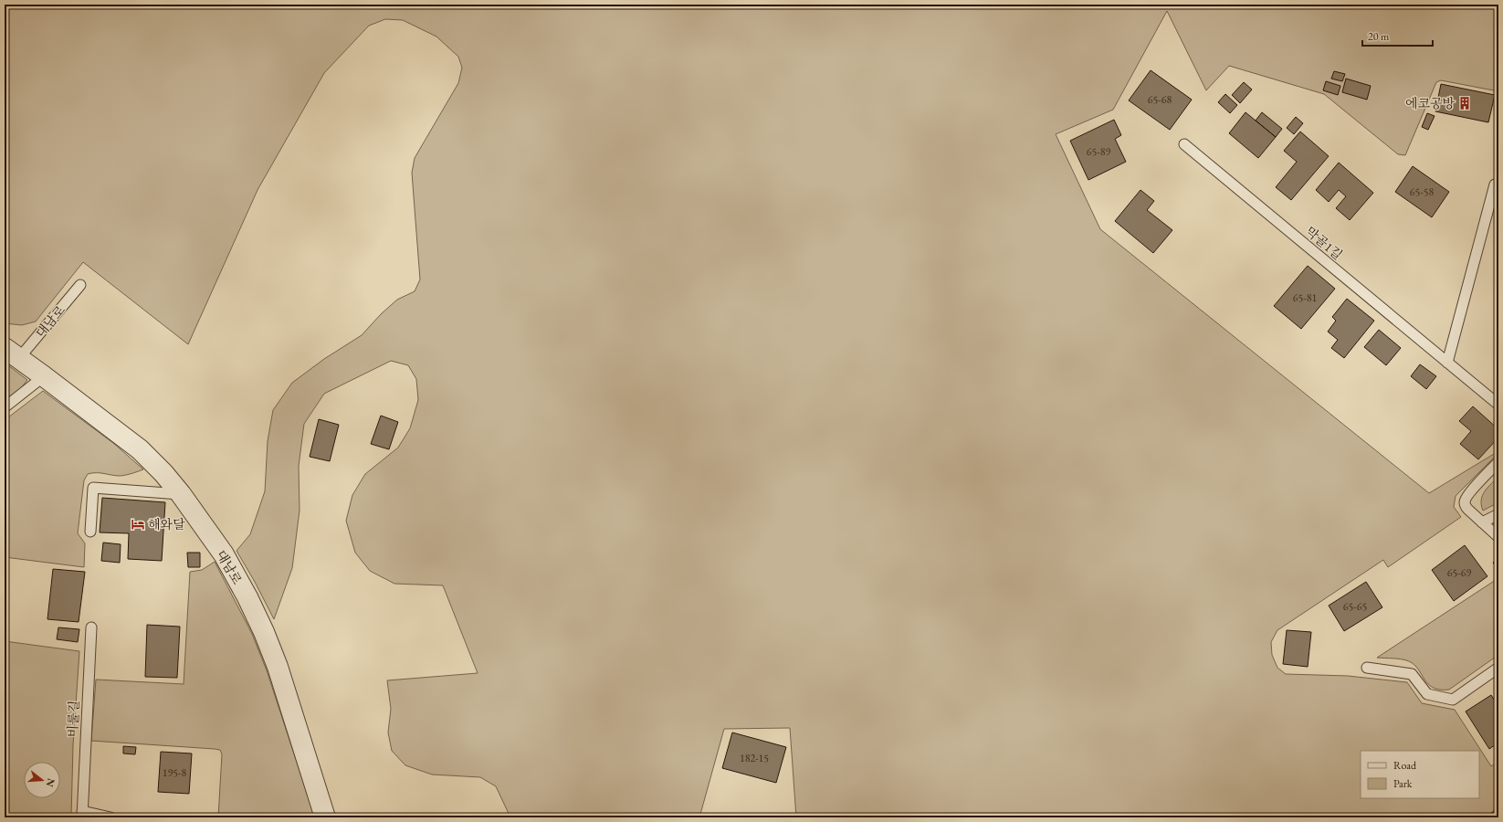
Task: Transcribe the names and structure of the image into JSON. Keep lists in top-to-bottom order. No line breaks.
{"streets":{"street":["대남로"],"lane":["막골1길","비룰길"]},"places":{"building":["에코공방"],"hotel":["해와달"]},"house_numbers":["65-68","65-89","65-58","65-81","65-69","65-65","182-15","195-8"],"legend":["Road","Park"],"scale_bar":"20 m","north":"right"}
